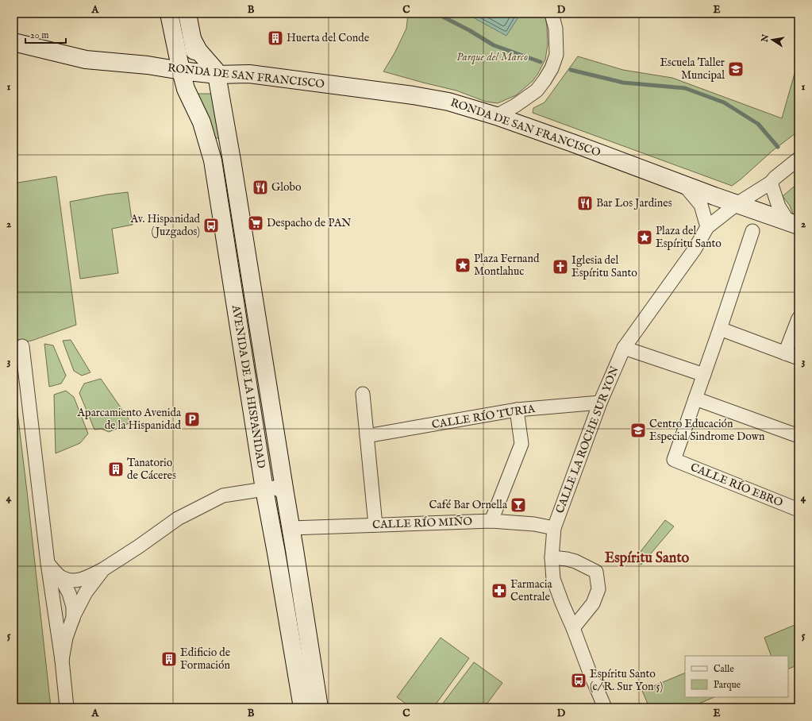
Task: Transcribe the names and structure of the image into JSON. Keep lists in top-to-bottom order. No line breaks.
{"streets":{"main road":["RONDA DE SAN FRANCISCO","AVENIDA DE LA HISPANIDAD"],"street":["CALLE RÍO TURIA","CALLE LA ROCHE SUR YON","CALLE RÍO EBRO","CALLE RÍO MIÑO"]},"crossings":[["RONDA DE SAN FRANCISCO","AVENIDA DE LA HISPANIDAD"],["RONDA DE SAN FRANCISCO","CALLE LA ROCHE SUR YON"],["AVENIDA DE LA HISPANIDAD","CALLE RÍO MIÑO"],["CALLE RÍO TURIA","CALLE LA ROCHE SUR YON"],["CALLE LA ROCHE SUR YON","CALLE RÍO MIÑO"]],"districts":["Espíritu Santo"],"parks":["Parque del Marco"],"places":{"building":["Huerta del Conde","Tanatorio de Cáceres","Edificio de Formación"],"school or university":["Escuela Taller Muncipal","Centro Educación Especial Sindrome Down"],"restaurant":["Globo","Bar Los Jardines"],"supermarket":["Despacho de PAN"],"bus stop":["Av. Hispanidad (Juzgados)","Espíritu Santo (c/ R. Sur Yon 5)"],"place":["Plaza del Espíritu Santo","Plaza Fernand Montlahuc"],"church":["Iglesia del Espíritu Santo"],"parking":["Aparcamiento Avenida de la Hispanidad"],"bar":["Café Bar Ornella"],"pharmacy":["Farmacia Centrale"]},"legend":["Calle","Parque"],"scale_bar":"20 m","north":"left","grid":{"columns":["A","B","C","D","E"],"rows":["1","2","3","4","5"]}}
